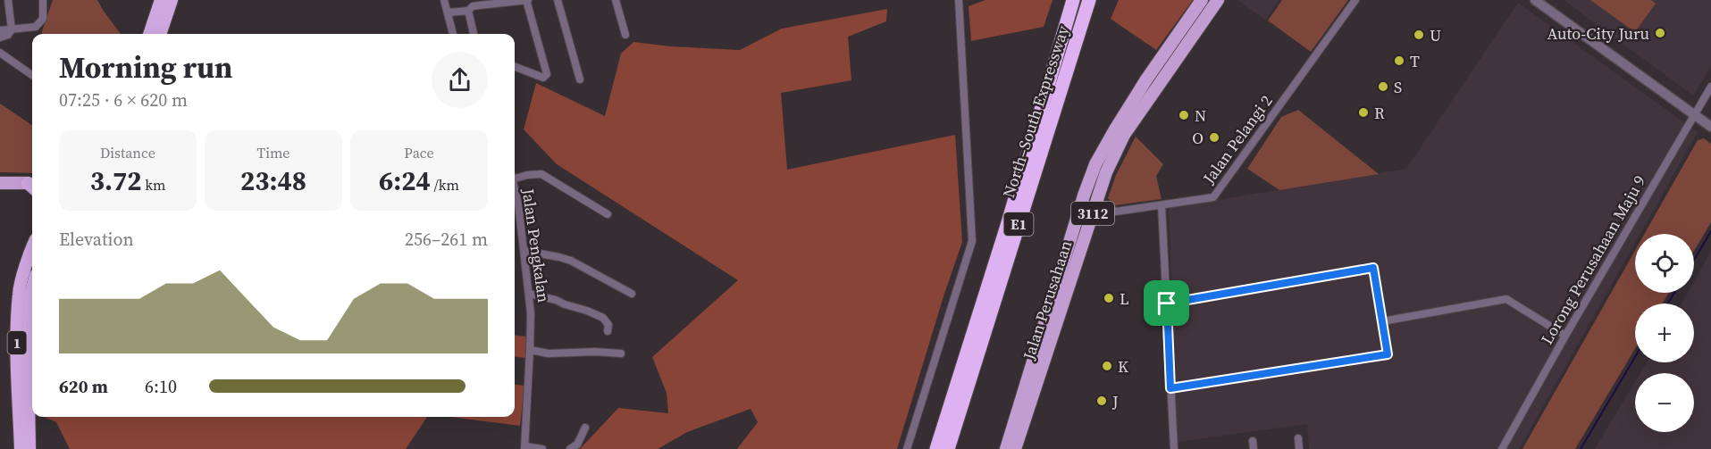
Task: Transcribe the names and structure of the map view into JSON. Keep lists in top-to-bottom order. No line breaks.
{"streets":{"highway":["North–South Expressway","E1","1"],"main road":["3112","Jalan Perusahaan"],"street":["Jalan Pelangi 2","Jalan Pengkalan","Lorong Perusahaan Maju 9"]},"crossings":[["Jalan Pelangi 2","Jalan Perusahaan"]],"places":["Auto-City Juru","U","T","S","R","N","O","L","K","J"],"page":{"heading":["Morning run","07:25 · 6 × 620 m"],"stats":[["Distance","3.72 km"],["Time","23:48"],["Pace","6:24 /km"]],"chart":["Elevation","256–261 m"],"map_buttons":["+","−"],"list":[{"name":"620 m","note":"6:10"}]}}
